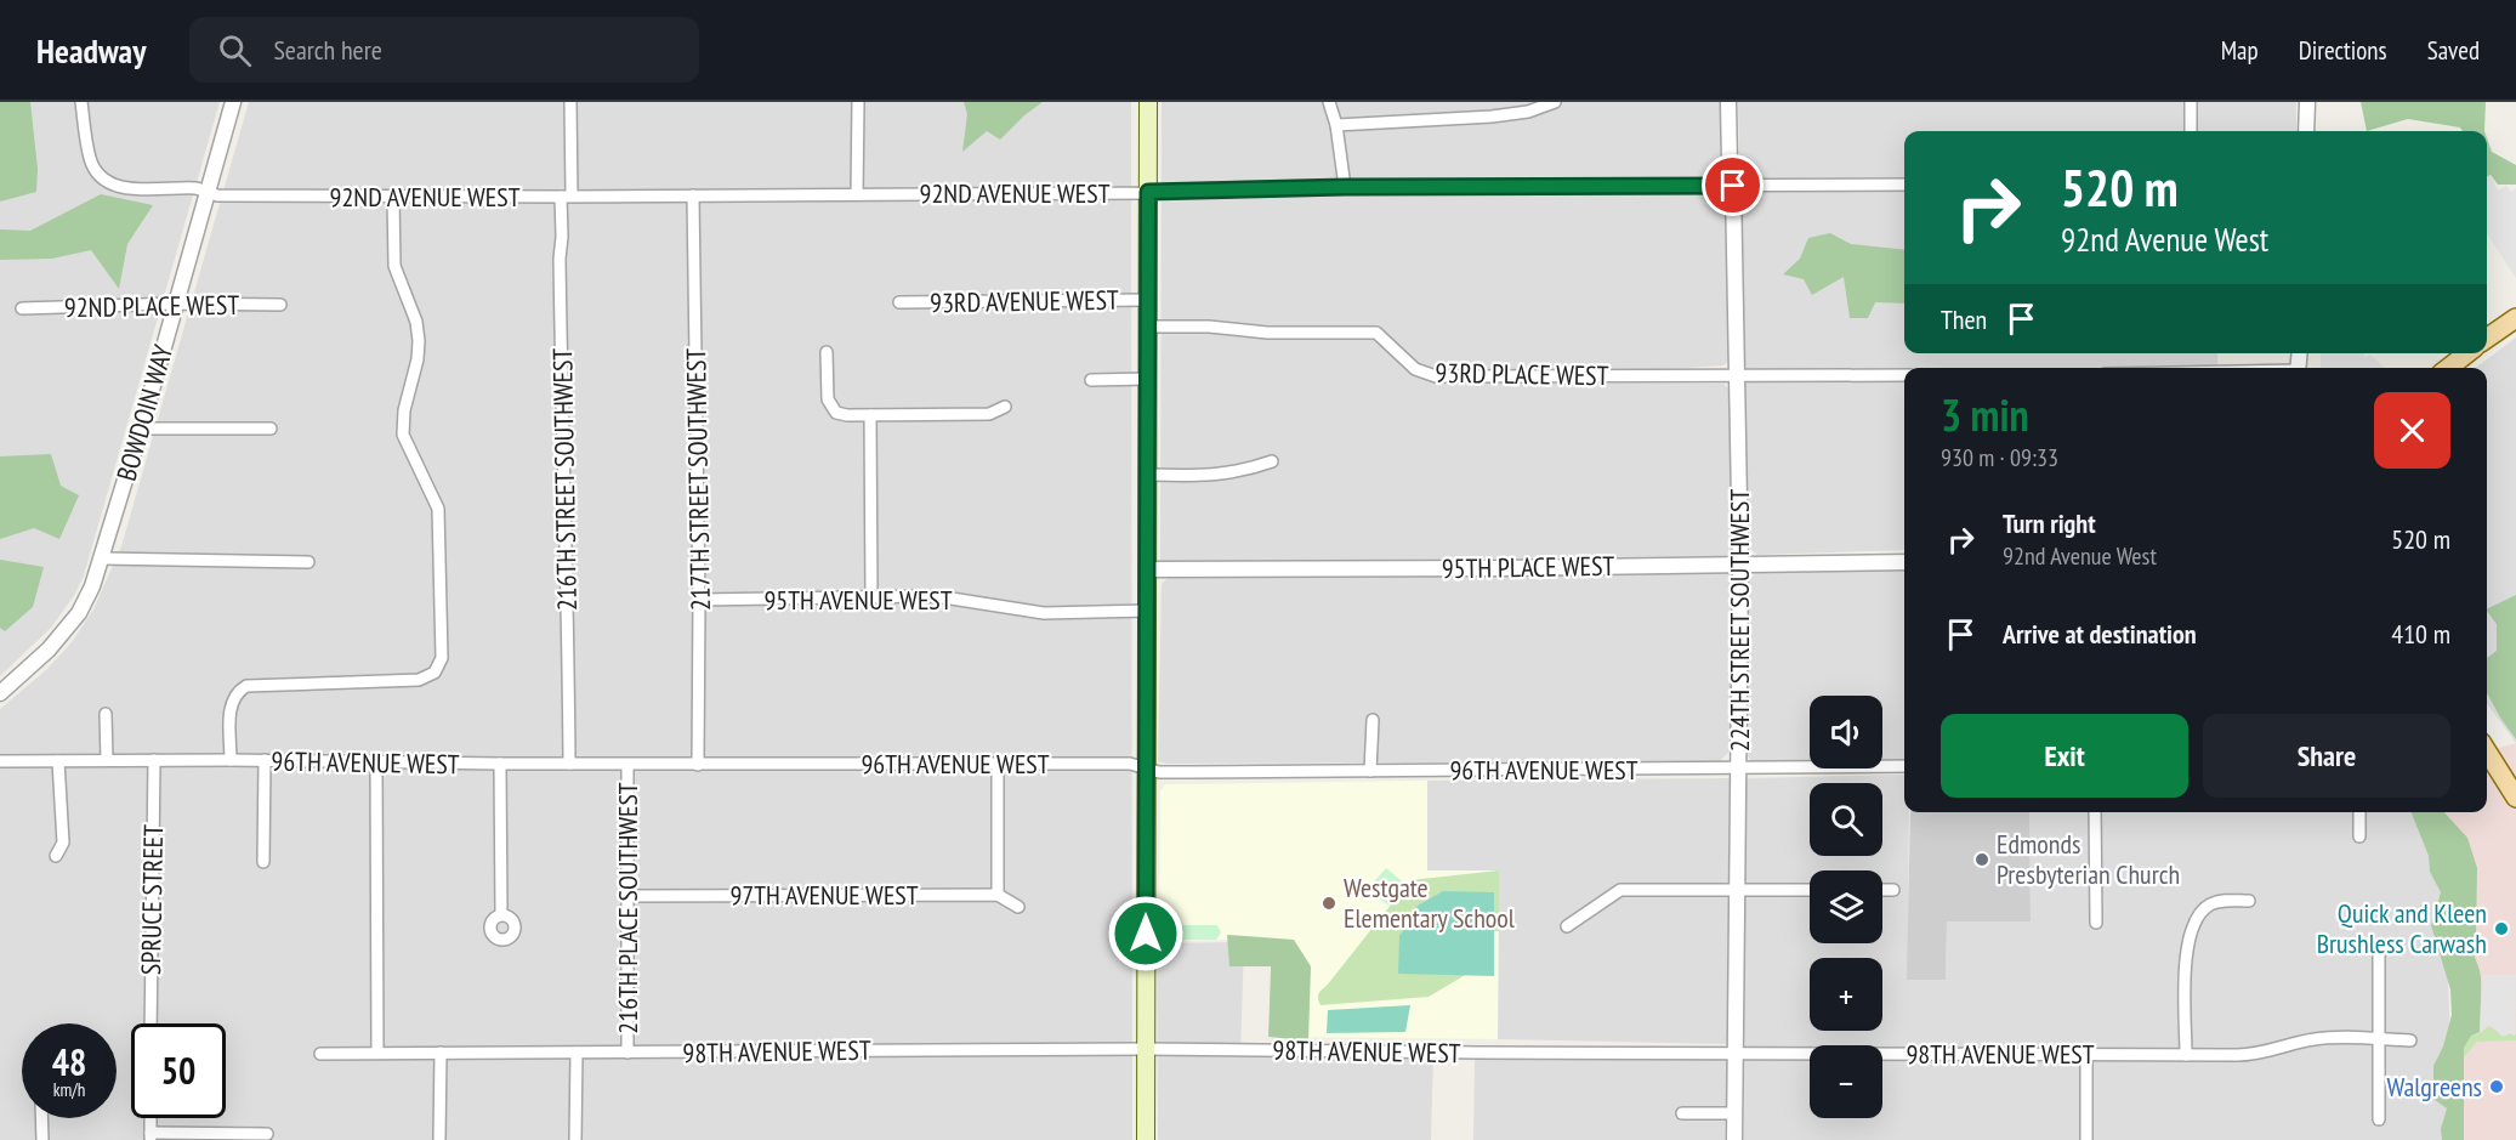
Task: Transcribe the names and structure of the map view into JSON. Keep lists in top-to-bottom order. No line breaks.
{"streets":{"street":["92ND AVENUE WEST","93RD AVENUE WEST","92ND PLACE WEST","93RD PLACE WEST","BOWDOIN WAY","216TH STREET SOUTHWEST","217TH STREET SOUTHWEST","95TH PLACE WEST","95TH AVENUE WEST","224TH STREET SOUTHWEST","96TH AVENUE WEST","97TH AVENUE WEST","SPRUCE STREET","216TH PLACE SOUTHWEST","98TH AVENUE WEST"]},"crossings":[["92ND AVENUE WEST","BOWDOIN WAY"],["92ND AVENUE WEST","216TH STREET SOUTHWEST"],["92ND AVENUE WEST","217TH STREET SOUTHWEST"],["92ND AVENUE WEST","224TH STREET SOUTHWEST"],["92ND PLACE WEST","BOWDOIN WAY"],["93RD PLACE WEST","224TH STREET SOUTHWEST"],["216TH STREET SOUTHWEST","96TH AVENUE WEST"],["217TH STREET SOUTHWEST","95TH AVENUE WEST"],["217TH STREET SOUTHWEST","96TH AVENUE WEST"],["95TH PLACE WEST","224TH STREET SOUTHWEST"],["224TH STREET SOUTHWEST","96TH AVENUE WEST"],["224TH STREET SOUTHWEST","98TH AVENUE WEST"],["96TH AVENUE WEST","SPRUCE STREET"],["96TH AVENUE WEST","216TH PLACE SOUTHWEST"],["97TH AVENUE WEST","216TH PLACE SOUTHWEST"],["216TH PLACE SOUTHWEST","98TH AVENUE WEST"]],"places":["Edmonds Presbyterian Church","Westgate Elementary School","Quick and Kleen Brushless Carwash","Walgreens"],"page":{"header":"Headway","search":"Search here","nav":["Map","Directions","Saved"],"turn":["520 m","92nd Avenue West"],"then":"Then","heading":["3 min","930 m · 09:33"],"list":[{"name":"Turn right","note":"92nd Avenue West","value":"520 m"},{"name":"Arrive at destination","value":"410 m"}],"map_buttons":["+","−"],"buttons":["Exit","Share"],"speed":"48 km/h","limit":"50"}}
